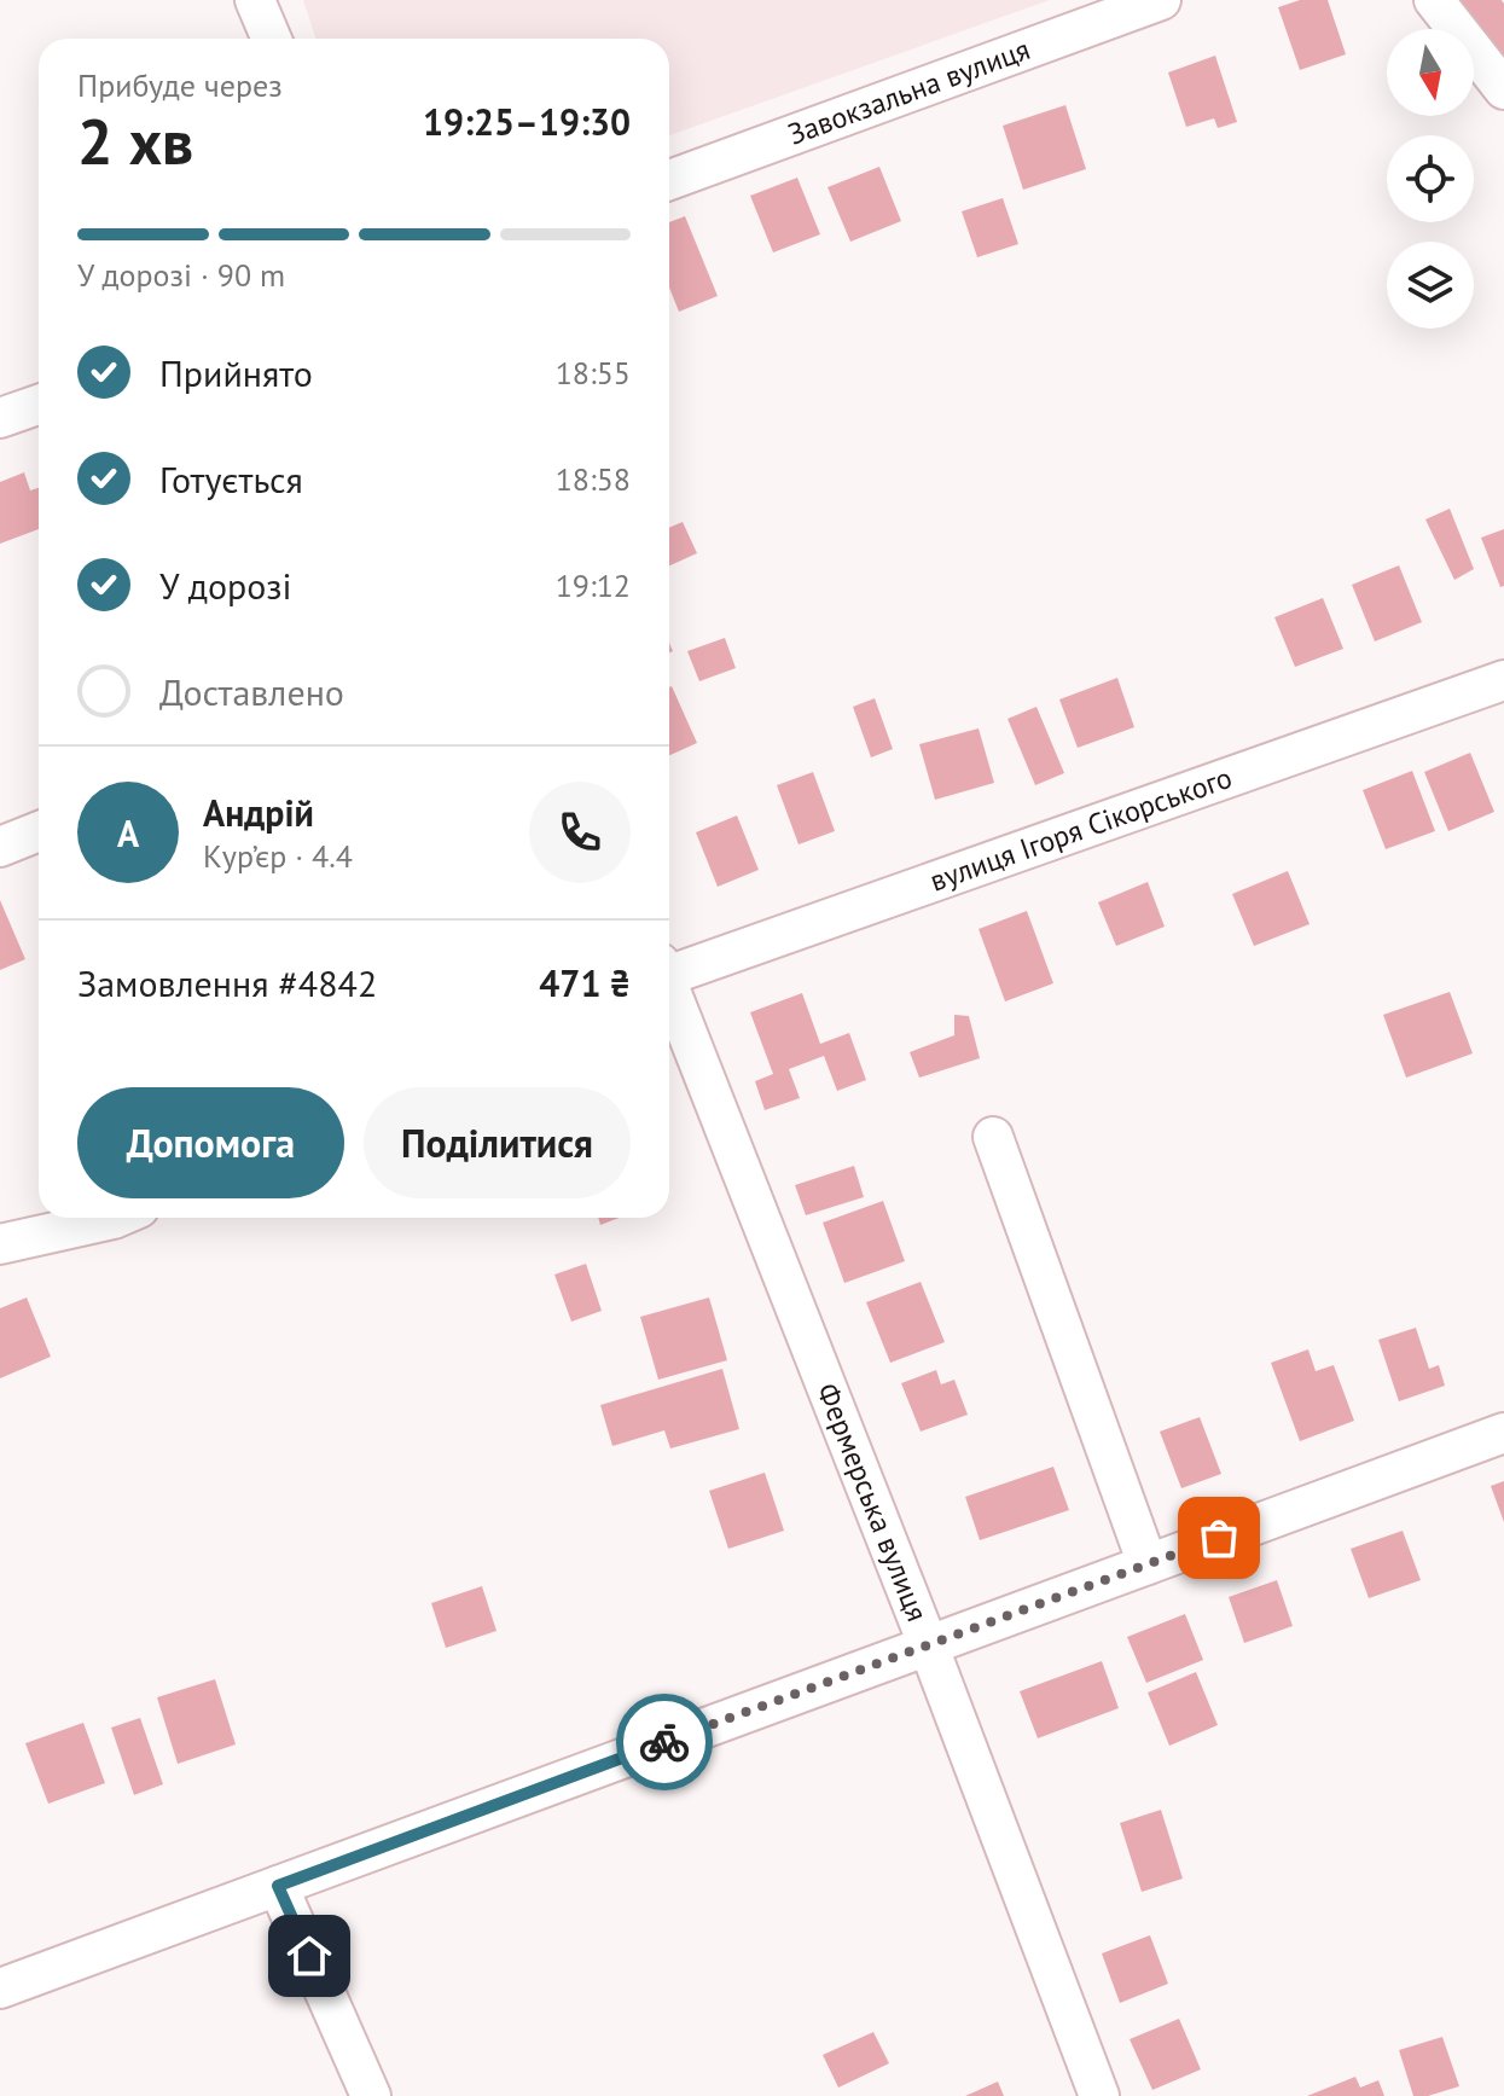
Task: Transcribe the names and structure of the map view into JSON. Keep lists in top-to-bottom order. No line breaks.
{"streets":{"street":["Завокзальна вулиця","вулиця Ігоря Сікорського","Фермерська вулиця"]},"north":"bottom","page":{"heading":["2 хв","Прибуде через","19:25–19:30"],"panel":["Андрій","Кур’єр · 4.4","Замовлення #4842","471 ₴"],"bar":"У дорозі · 90 m","list":[["Прийнято","18:55"],["Готується","18:58"],["У дорозі","19:12"],"Доставлено"],"round":"А","buttons":["Допомога","Поділитися"]}}
